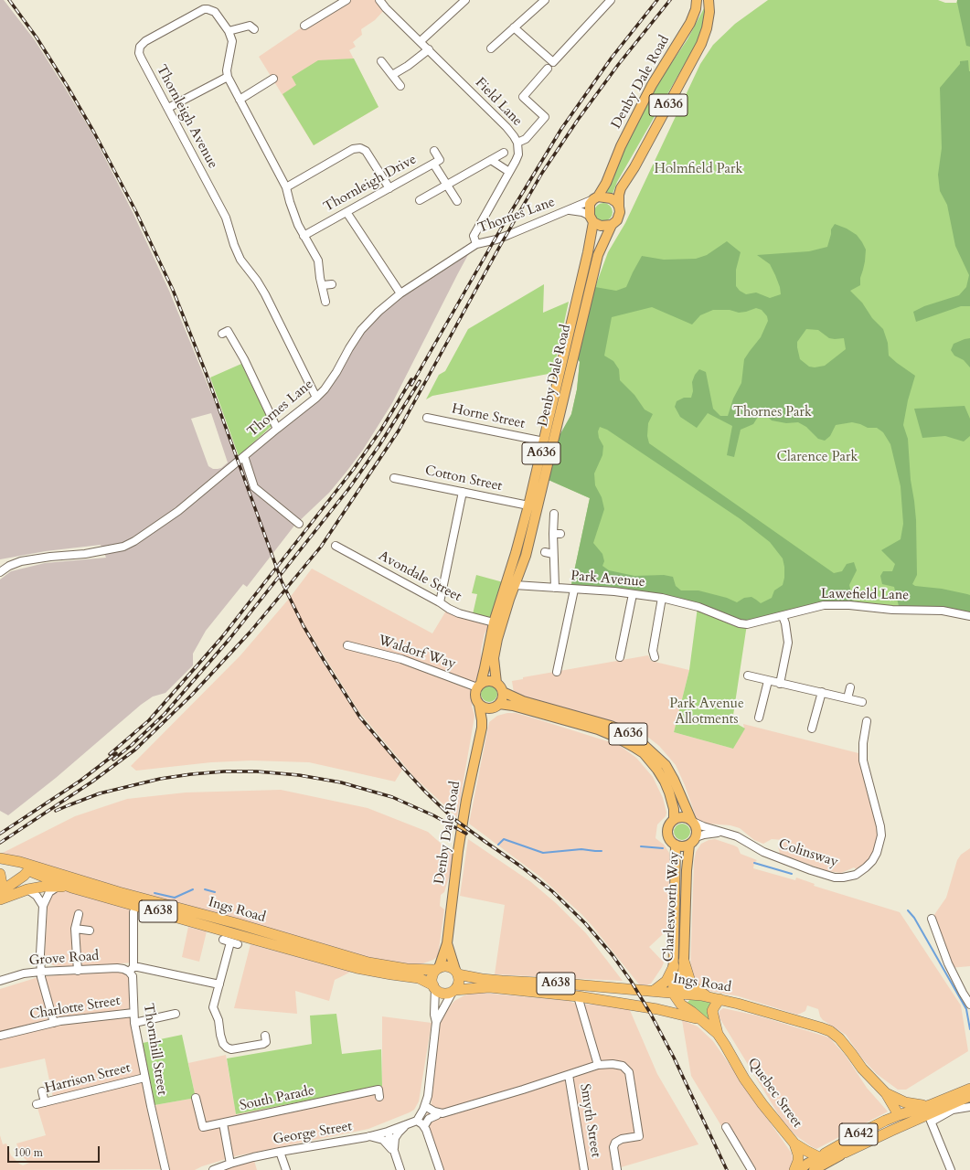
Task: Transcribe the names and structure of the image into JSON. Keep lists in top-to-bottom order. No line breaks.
{"streets":{"highway":["Ings Road","A638","Quebec Street","A642"],"main road":["Denby Dale Road","A636","Charlesworth Way"],"street":["Field Lane","Thornleigh Avenue","Thornleigh Drive","Thornes Lane","Horne Street","Cotton Street","Avondale Street","Park Avenue","Lawefield Lane","Waldorf Way","Colinsway","Grove Road","Charlotte Street","Thornhill Street","Harrison Street","South Parade","Smyth Street","George Street"]},"crossings":[["Denby Dale Road","A636"],["Denby Dale Road","Thornes Lane"],["Denby Dale Road","Horne Street"],["Denby Dale Road","Cotton Street"],["Denby Dale Road","Avondale Street"],["Denby Dale Road","Park Avenue"],["Denby Dale Road","Waldorf Way"],["Denby Dale Road","Ings Road"],["Denby Dale Road","A638"],["Field Lane","Thornes Lane"],["A636","Thornes Lane"],["A636","Waldorf Way"],["A636","Colinsway"],["A636","Charlesworth Way"],["Thornleigh Avenue","Thornes Lane"],["Park Avenue","Lawefield Lane"],["Colinsway","Charlesworth Way"],["Charlesworth Way","Ings Road"],["Charlesworth Way","A638"],["Ings Road","A638"],["Ings Road","Quebec Street"],["Ings Road","A642"],["A638","Quebec Street"],["A638","A642"],["Grove Road","Thornhill Street"],["Charlotte Street","Thornhill Street"],["Thornhill Street","Harrison Street"],["Quebec Street","A642"]],"parks":["Holmfield Park","Thornes Park","Clarence Park","Park Avenue Allotments"],"scale_bar":"100 m"}
